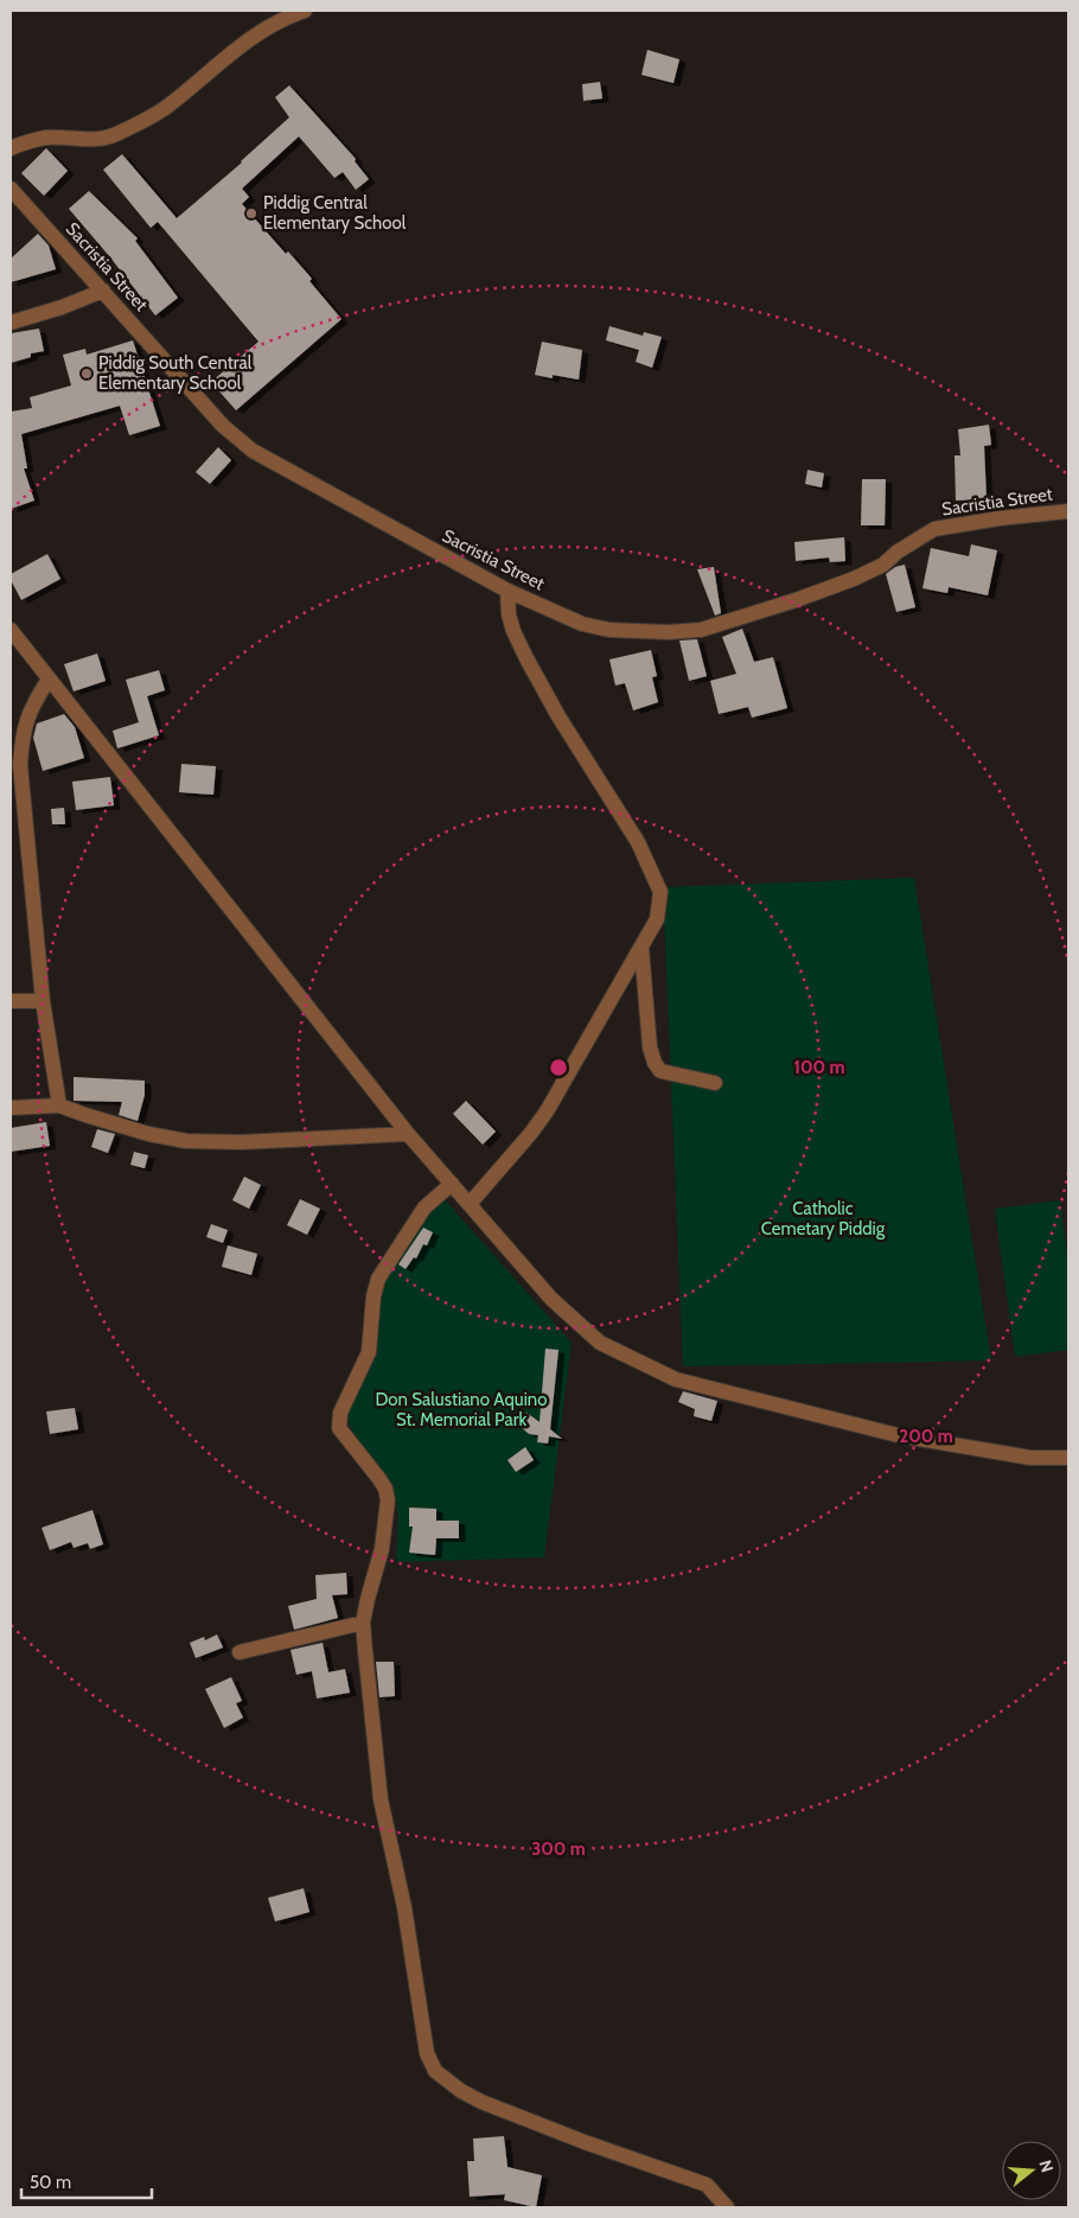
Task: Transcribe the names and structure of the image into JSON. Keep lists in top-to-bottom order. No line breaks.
{"streets":{"street":["Sacristia Street"]},"parks":["Catholic Cemetary Piddig","Don Salustiano Aquino St. Memorial Park"],"places":["Piddig Central Elementary School","Piddig South Central Elementary School"],"scale_bar":"50 m","north":"right","rings":["100 m","200 m","300 m"]}
